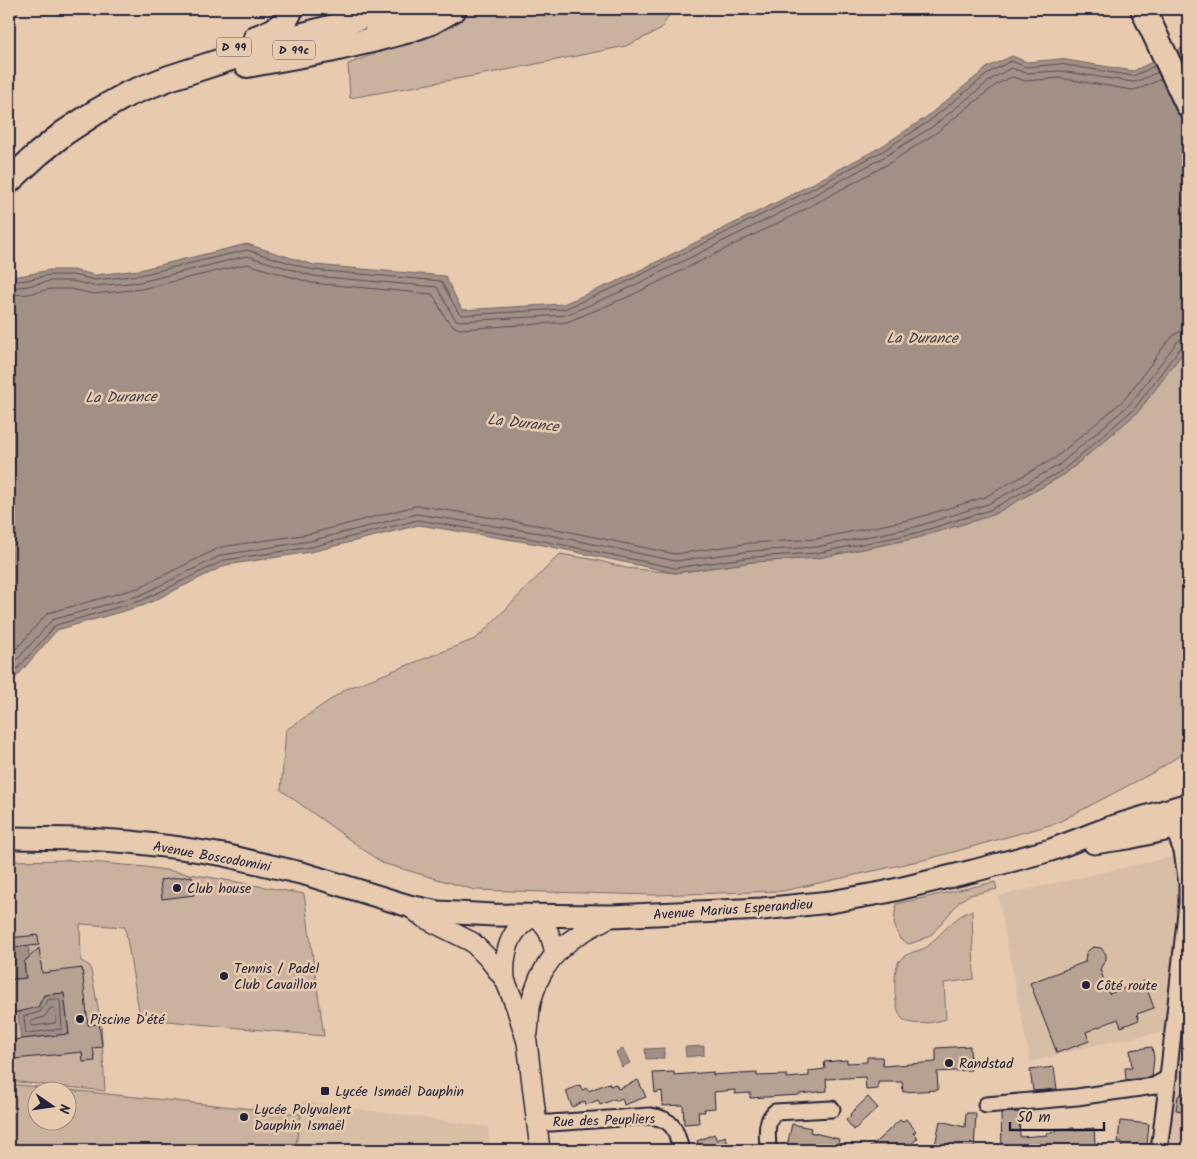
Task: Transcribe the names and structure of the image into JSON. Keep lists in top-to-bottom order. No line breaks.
{"streets":{"main road":["D 99","D 99c","Avenue Boscodomini","Avenue Marius Esperandieu"],"street":["Rue des Peupliers"]},"crossings":[["D 99","D 99c"],["Avenue Boscodomini","Avenue Marius Esperandieu"]],"water":["La Durance"],"places":{"other":["Club house","Tennis / Padel Club Cavaillon","Côté route","Piscine D'été","Randstad","Lycée Polyvalent Dauphin Ismaël"],"transit":["Lycée Ismaël Dauphin"]},"scale_bar":"50 m","north":"right"}
